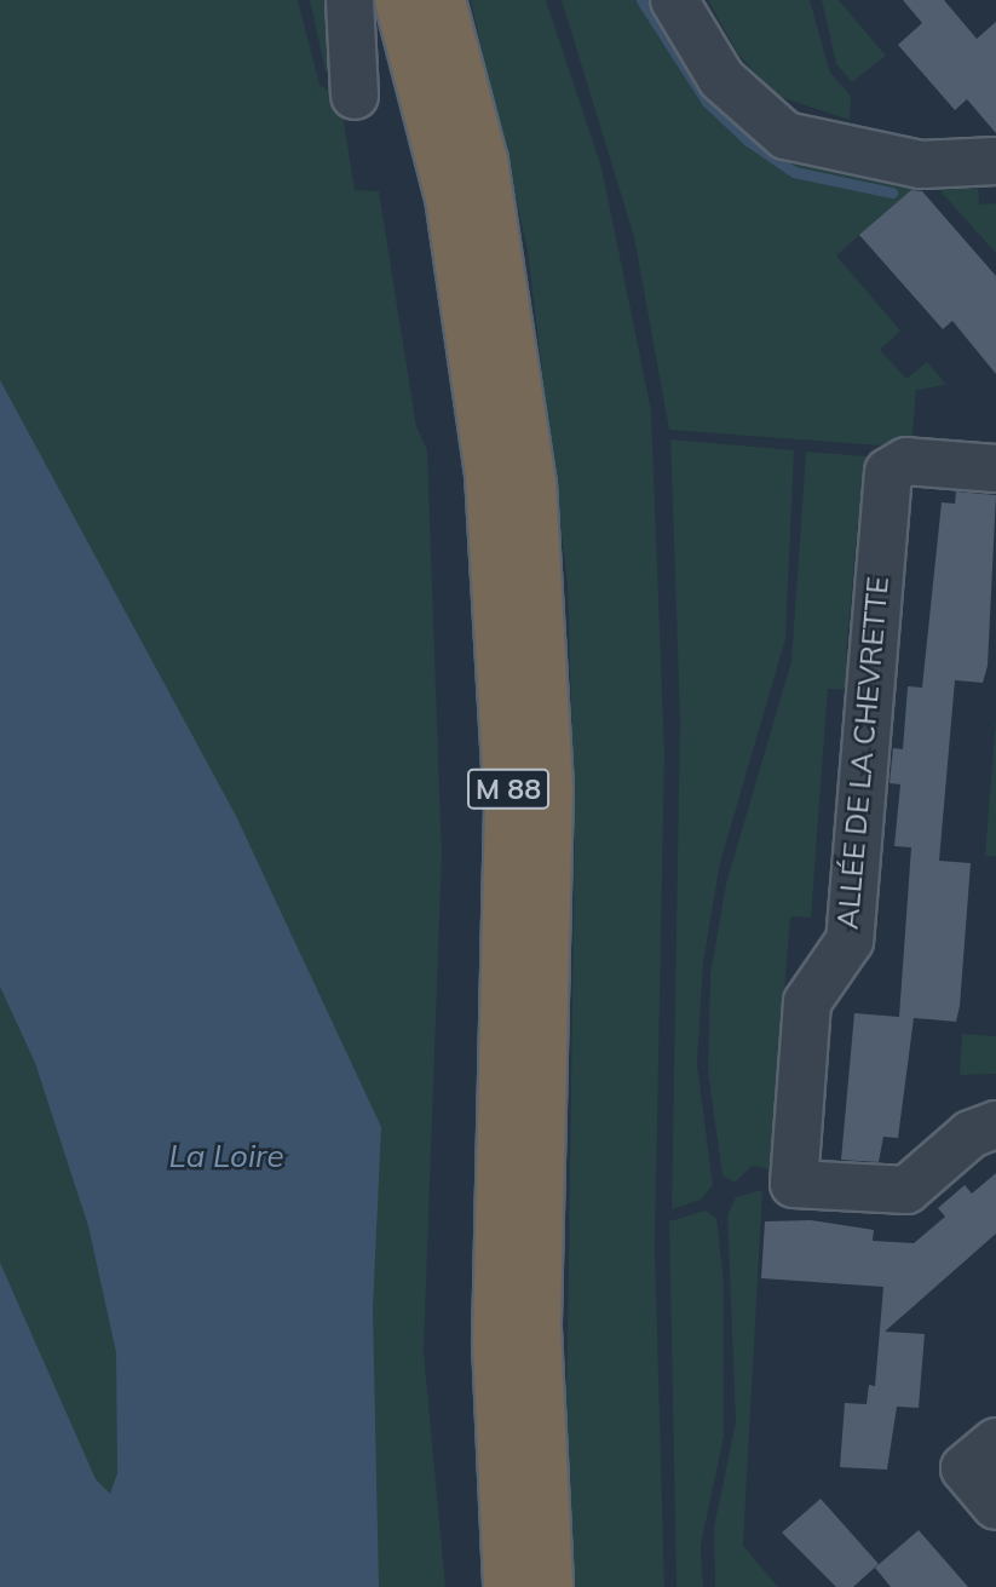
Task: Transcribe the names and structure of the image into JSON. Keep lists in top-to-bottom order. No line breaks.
{"streets":{"highway":["M 88"],"street":["ALLÉE DE LA CHEVRETTE"]},"water":["La Loire"]}
